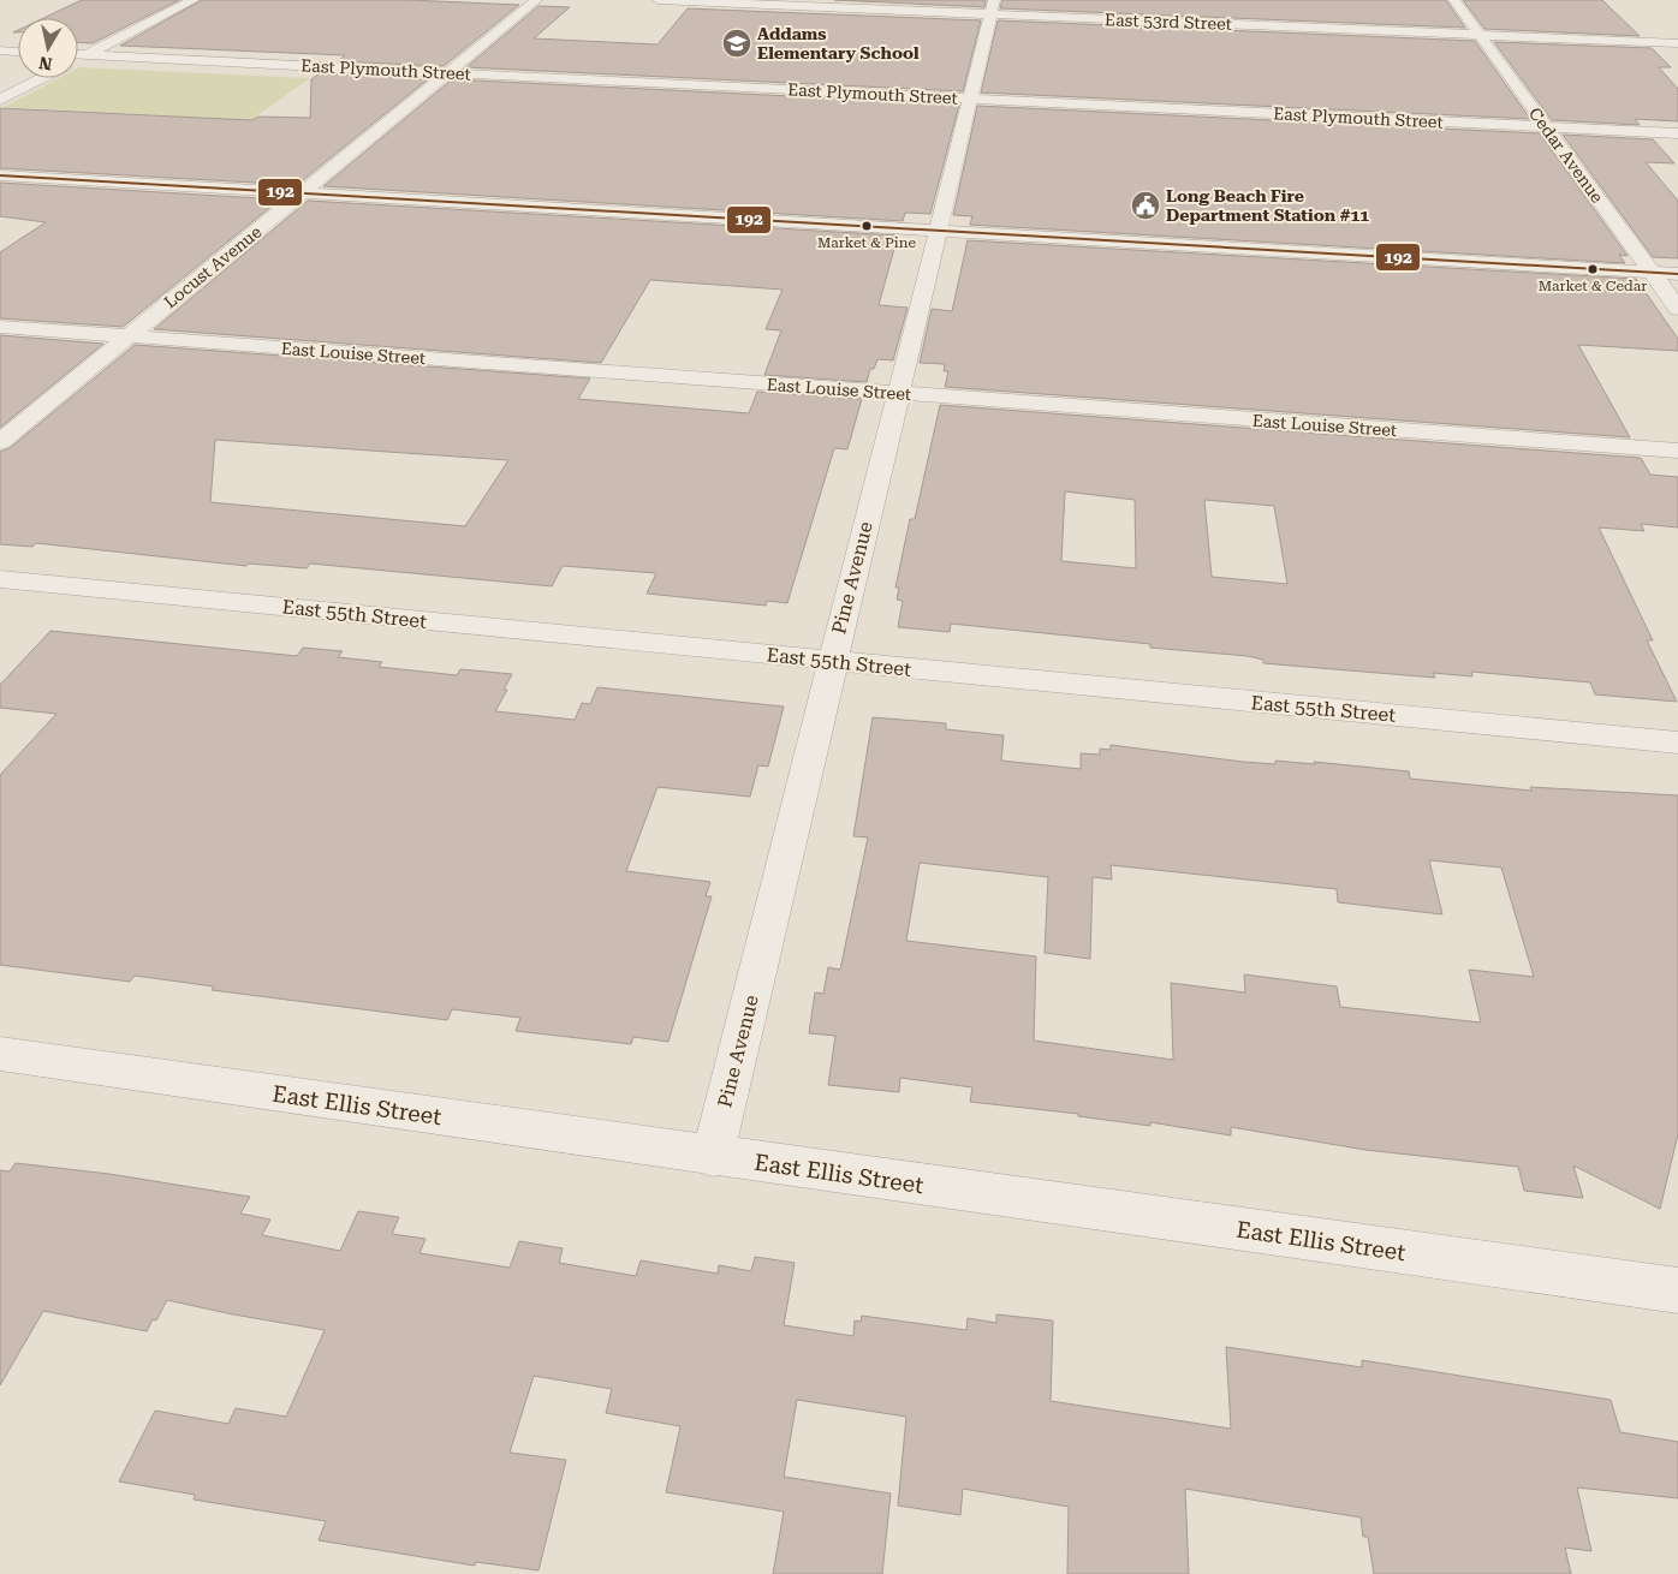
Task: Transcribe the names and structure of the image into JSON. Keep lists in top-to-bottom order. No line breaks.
{"streets":{"street":["East 53rd Street","East Plymouth Street","Cedar Avenue","Locust Avenue","East Louise Street","Pine Avenue","East 55th Street","East Ellis Street"]},"crossings":[["East 53rd Street","Cedar Avenue"],["East 53rd Street","Pine Avenue"],["East Plymouth Street","Cedar Avenue"],["East Plymouth Street","Locust Avenue"],["East Plymouth Street","Pine Avenue"],["Locust Avenue","East Louise Street"],["East Louise Street","Pine Avenue"],["Pine Avenue","East 55th Street"],["Pine Avenue","East Ellis Street"]],"places":{"school or university":["Addams Elementary School"],"public building":["Long Beach Fire Department Station #11"],"other":["Market & Pine","Market & Cedar"]},"lines":["transit line 192"],"north":"bottom"}
